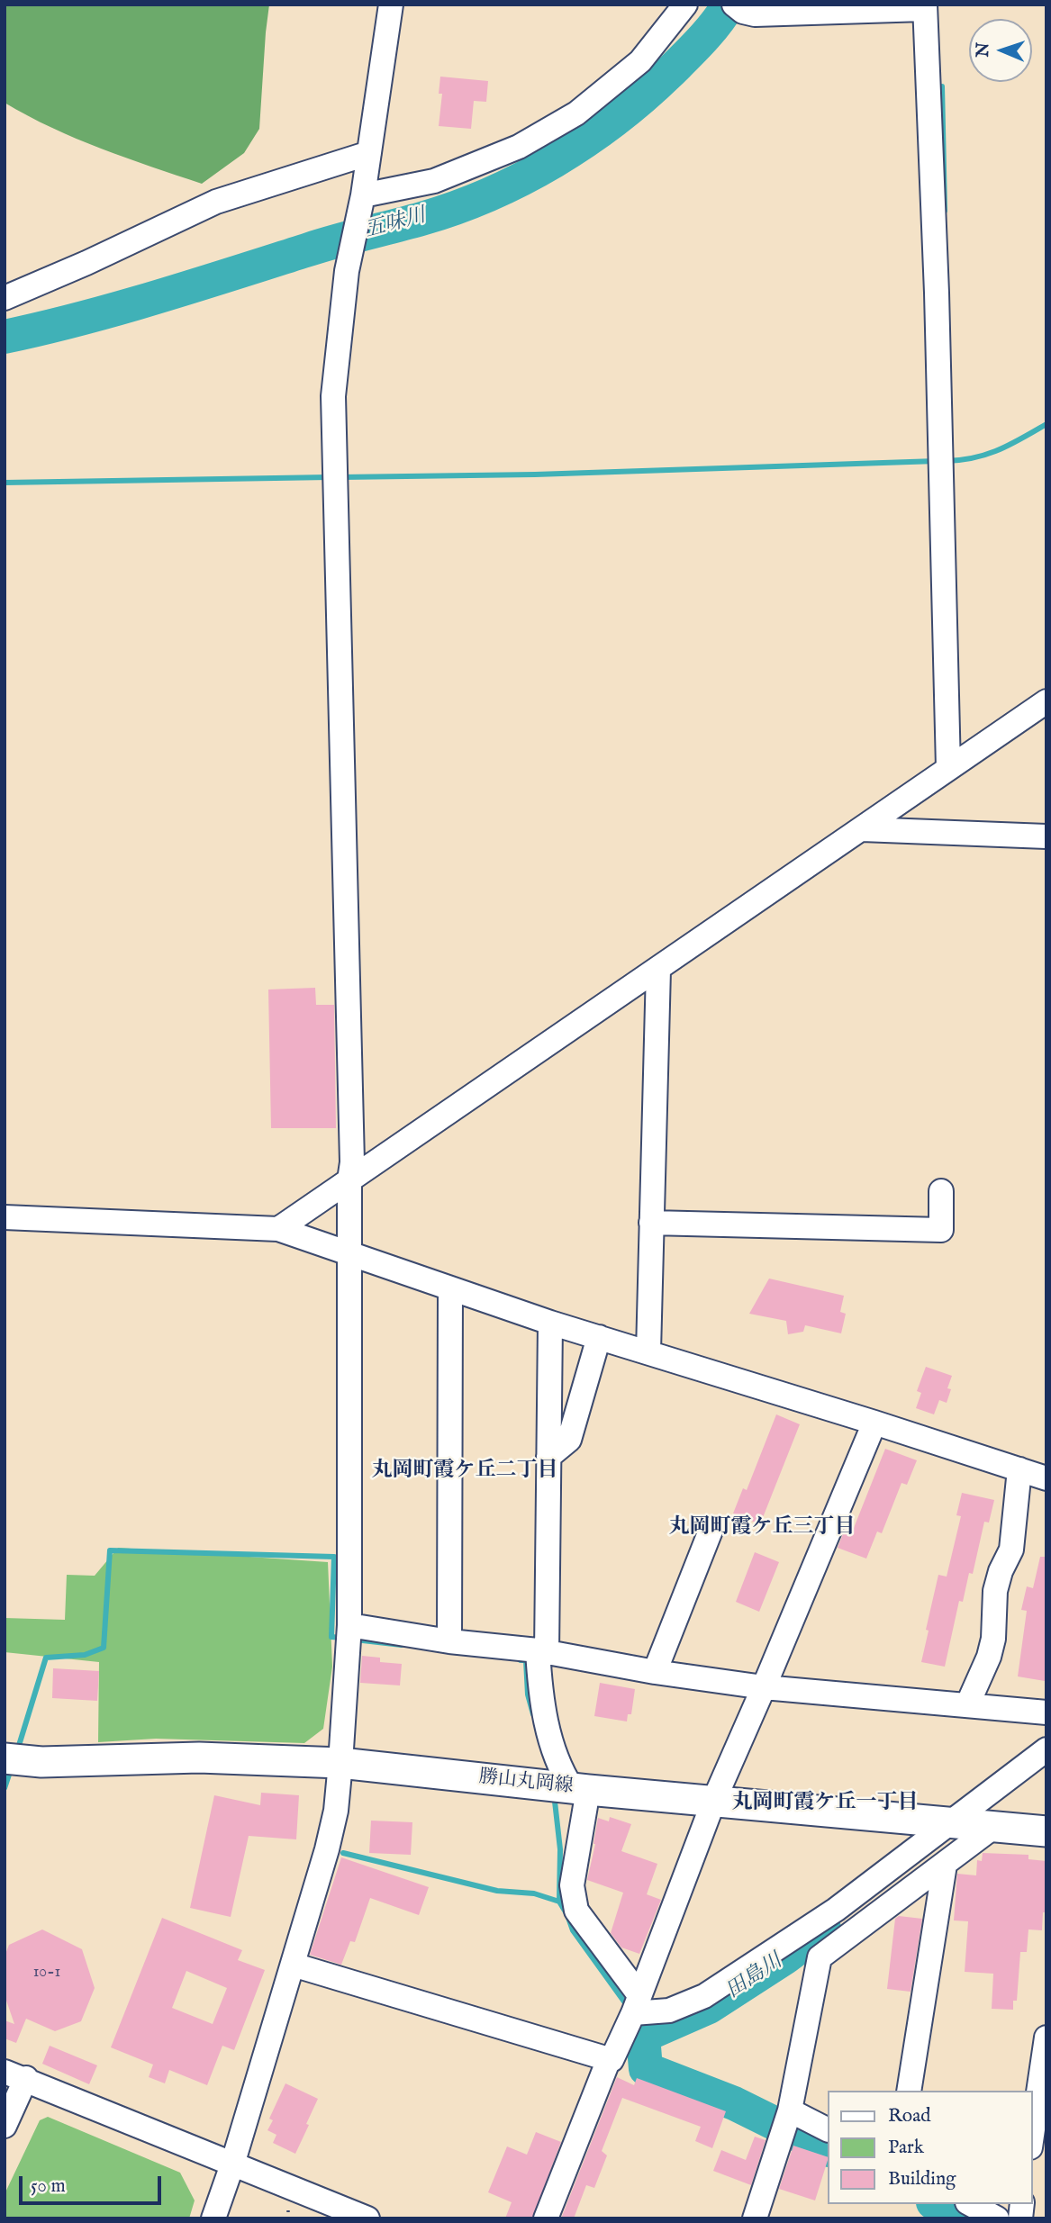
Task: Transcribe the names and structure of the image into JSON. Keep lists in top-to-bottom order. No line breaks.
{"streets":{"main road":["勝山丸岡線"]},"districts":["丸岡町霞ケ丘二丁目","丸岡町霞ケ丘三丁目","丸岡町霞ケ丘一丁目"],"water":["五味川","田島川"],"house_numbers":["10-1"],"legend":["Road","Park","Building"],"scale_bar":"50 m","north":"left"}
